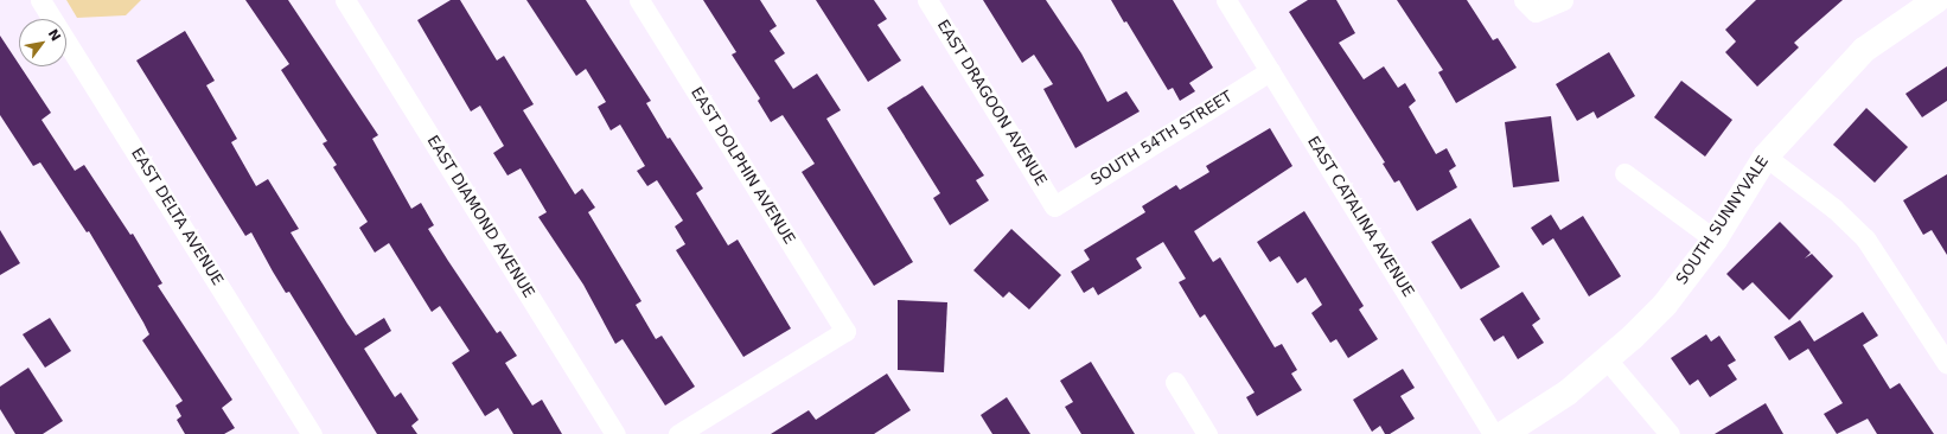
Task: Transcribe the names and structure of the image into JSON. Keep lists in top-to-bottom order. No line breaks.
{"streets":{"street":["EAST DRAGOON AVENUE","SOUTH 54TH STREET","EAST DOLPHIN AVENUE","EAST DELTA AVENUE","EAST DIAMOND AVENUE","EAST CATALINA AVENUE","SOUTH SUNNYVALE"]},"crossings":[["EAST DRAGOON AVENUE","SOUTH 54TH STREET"],["SOUTH 54TH STREET","EAST CATALINA AVENUE"]],"north":"top right"}
